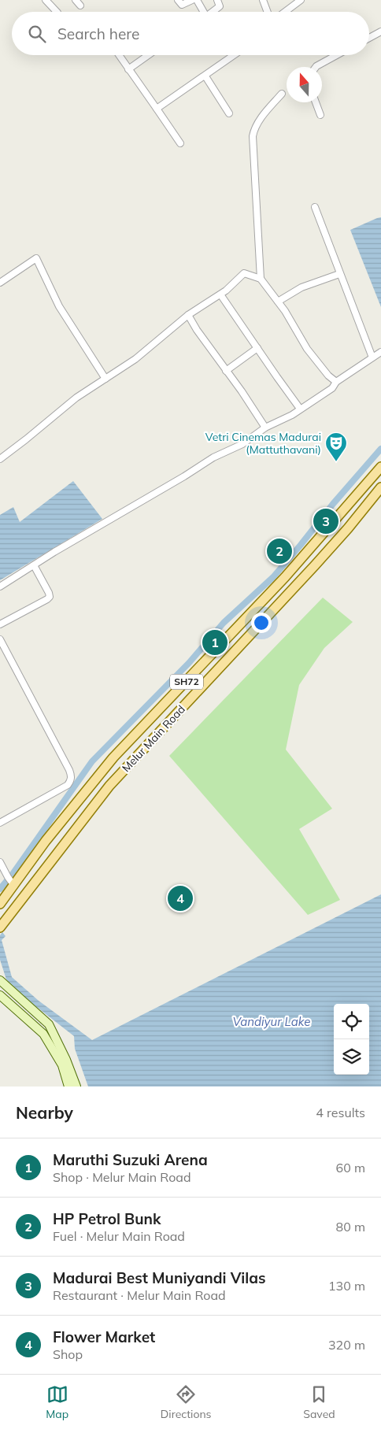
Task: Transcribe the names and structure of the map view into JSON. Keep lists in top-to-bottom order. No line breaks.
{"streets":{"main road":["SH72","Melur Main Road"]},"water":["Vandiyur Lake"],"places":{"theatre":["Vetri Cinemas Madurai (Mattuthavani)"]},"north":"top","page":{"search":"Search here","pins":["3","2","1","4"],"heading":["Nearby","4 results"],"list":[{"mark":"1","name":"Maruthi Suzuki Arena","note":"Shop · Melur Main Road","value":"60 m"},{"mark":"2","name":"HP Petrol Bunk","note":"Fuel · Melur Main Road","value":"80 m"},{"mark":"3","name":"Madurai Best Muniyandi Vilas","note":"Restaurant · Melur Main Road","value":"130 m"},{"mark":"4","name":"Flower Market","note":"Shop","value":"320 m"}],"nav":["Map","Directions","Saved"]}}
